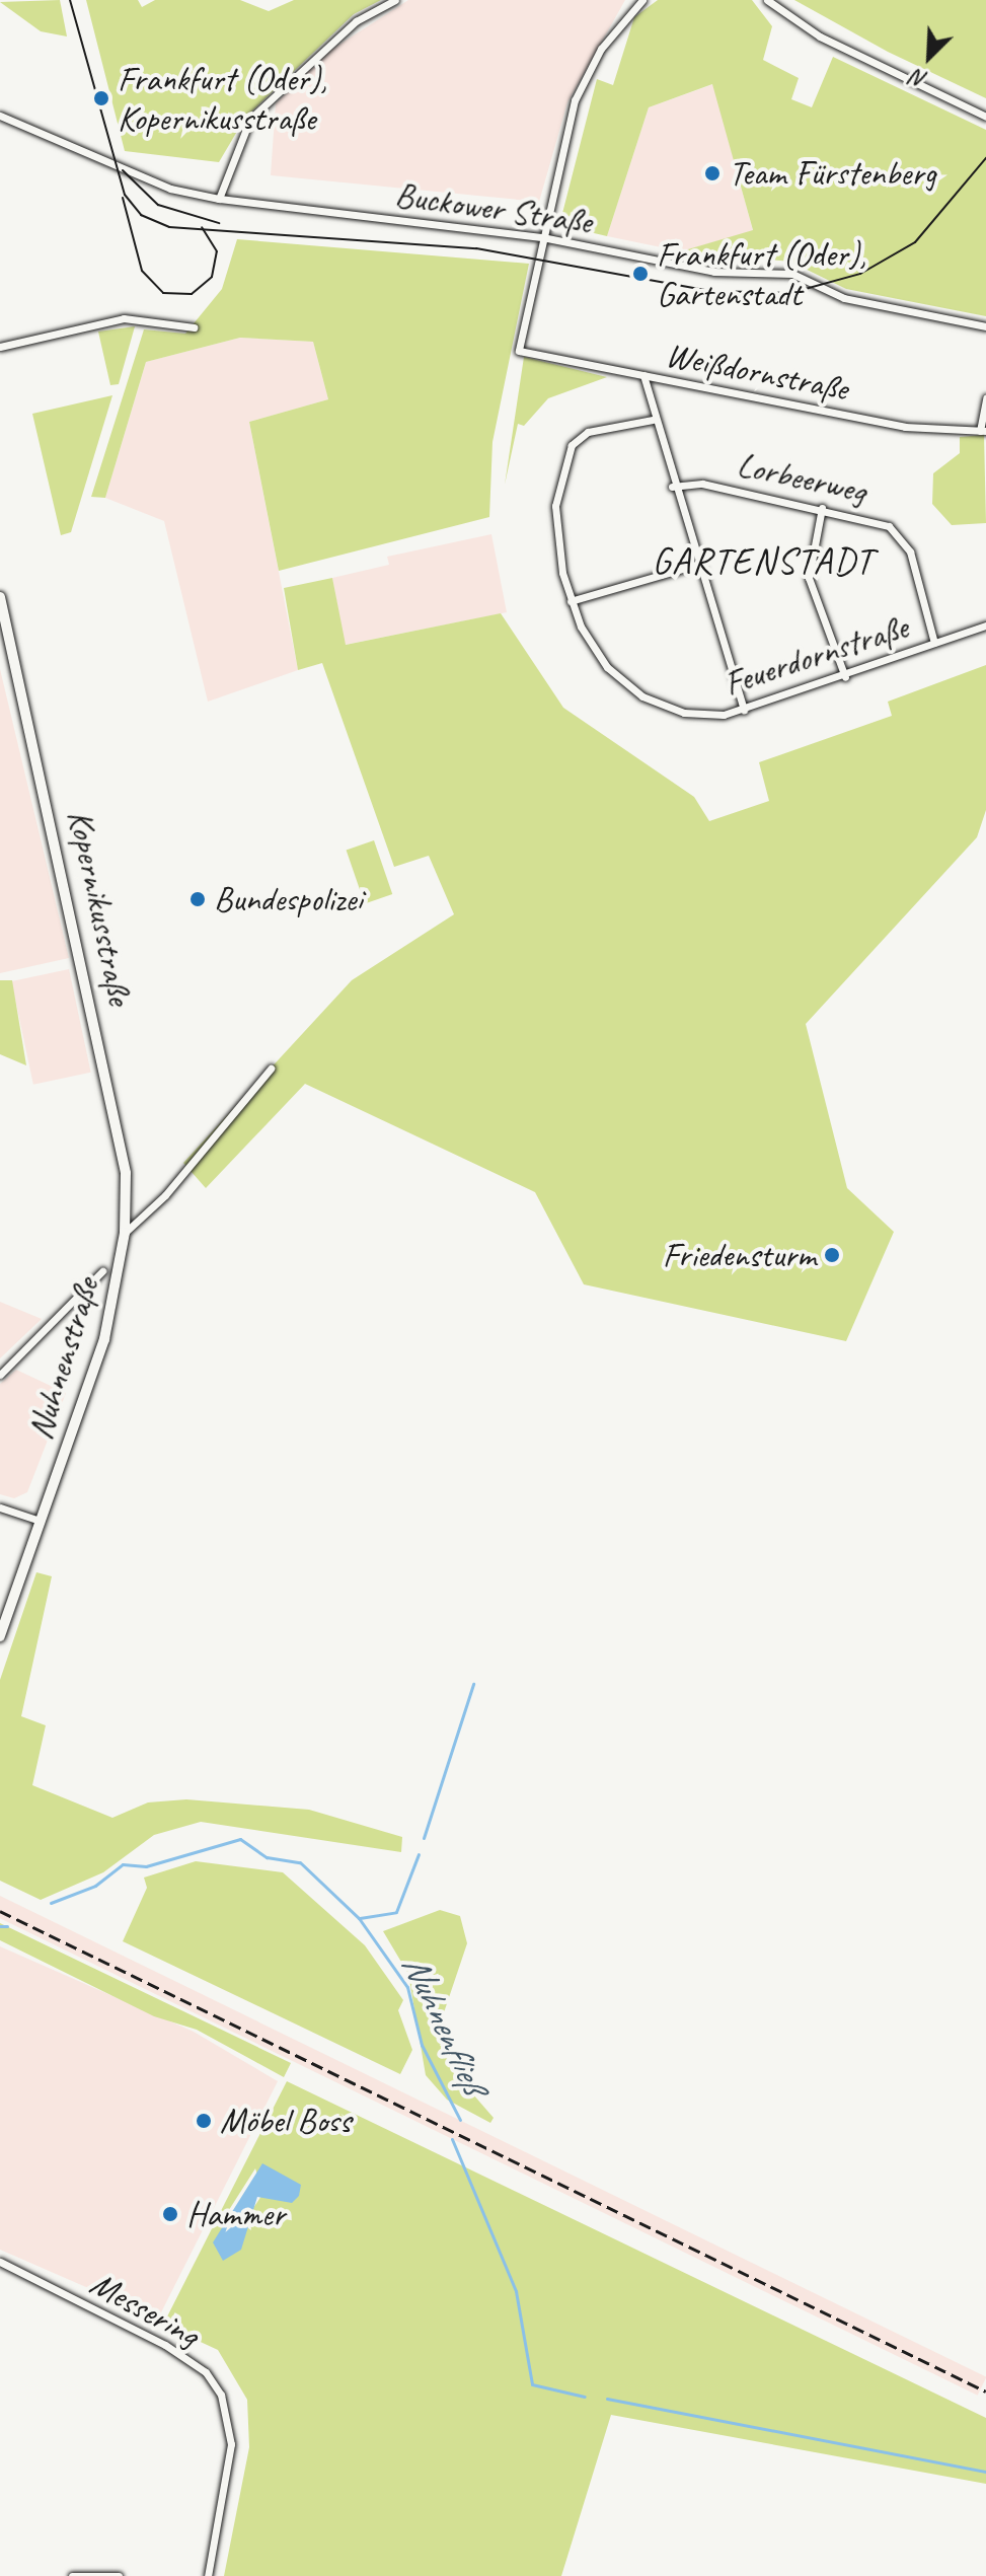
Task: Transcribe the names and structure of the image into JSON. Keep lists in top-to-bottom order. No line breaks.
{"streets":{"main road":["Kopernikusstraße","Nuhnenstraße"],"street":["Buckower Straße","Weißdornstraße","Lorbeerweg","Feuerdornstraße","Messering"]},"crossings":[["Buckower Straße","Weißdornstraße"],["Lorbeerweg","Feuerdornstraße"],["Kopernikusstraße","Nuhnenstraße"]],"districts":["GARTENSTADT"],"water":["Nuhnenfließ"],"places":["Frankfurt (Oder), Kopernikusstraße","Team Fürstenberg","Frankfurt (Oder), Gartenstadt","Bundespolizei","Friedensturm","Möbel Boss","Hammer"],"north":"bottom left"}
